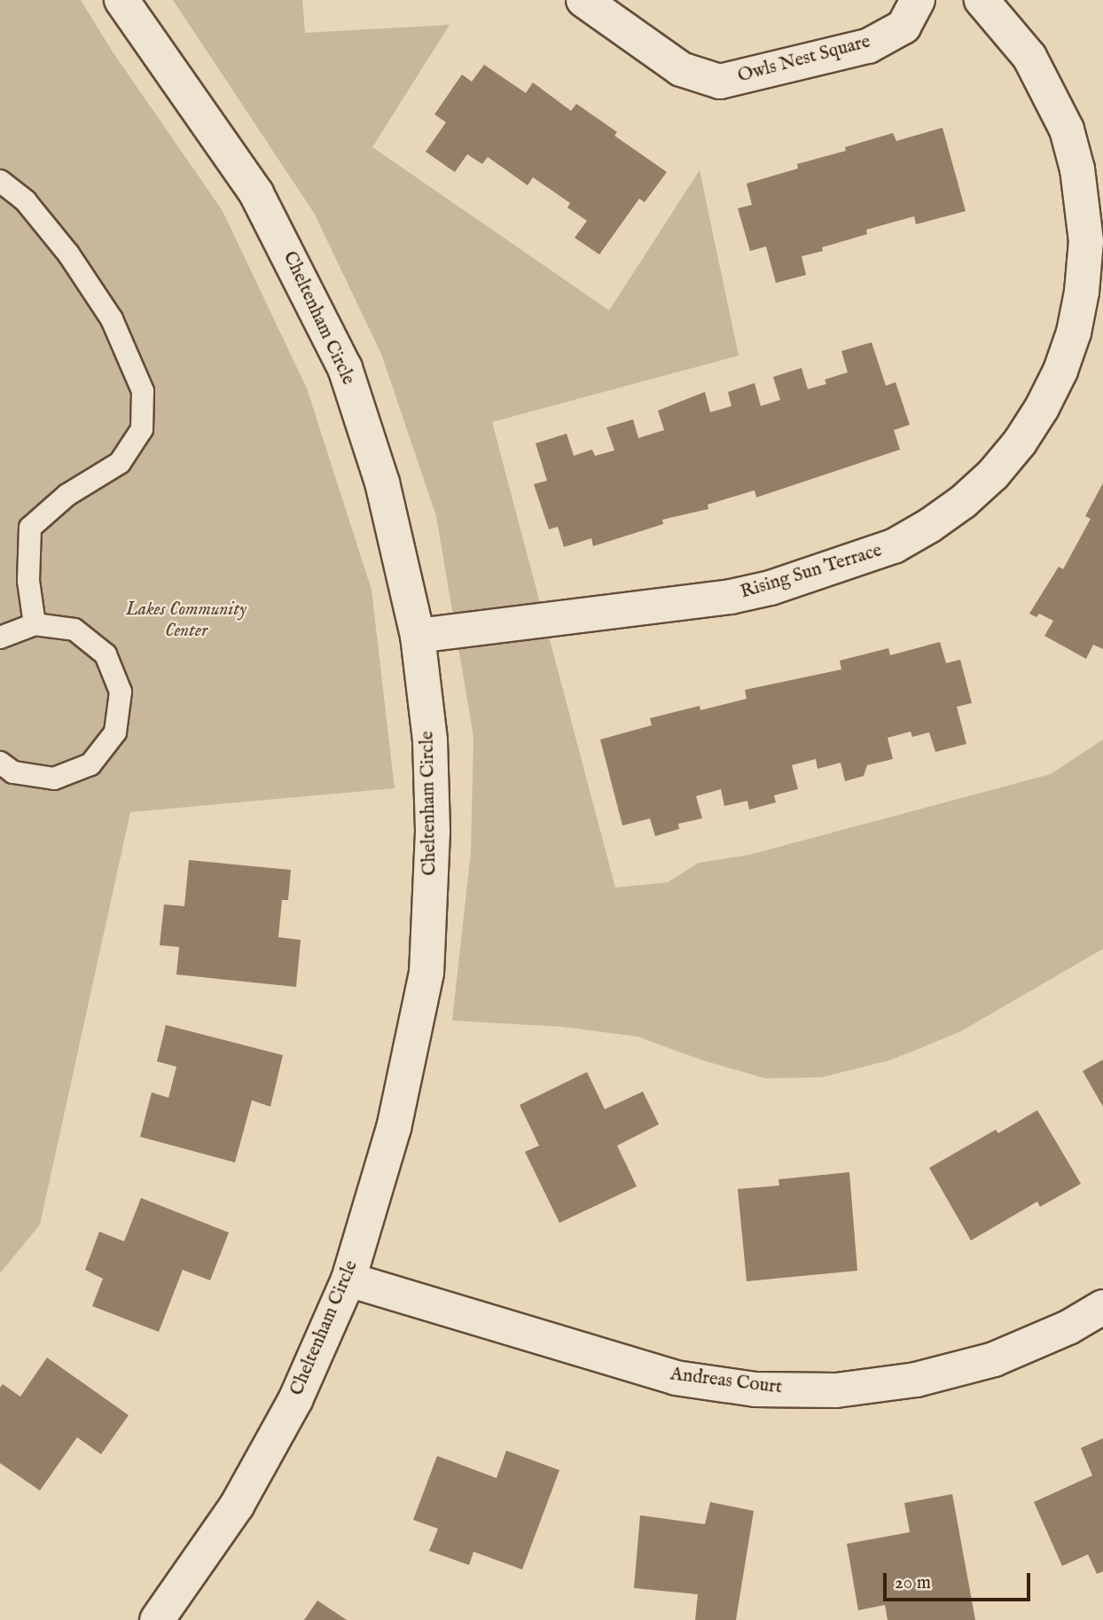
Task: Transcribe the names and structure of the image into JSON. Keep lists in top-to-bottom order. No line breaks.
{"streets":{"street":["Owls Nest Square","Cheltenham Circle","Rising Sun Terrace","Andreas Court"]},"crossings":[["Cheltenham Circle","Rising Sun Terrace"],["Cheltenham Circle","Andreas Court"]],"parks":["Lakes Community Center"],"scale_bar":"20 m"}
